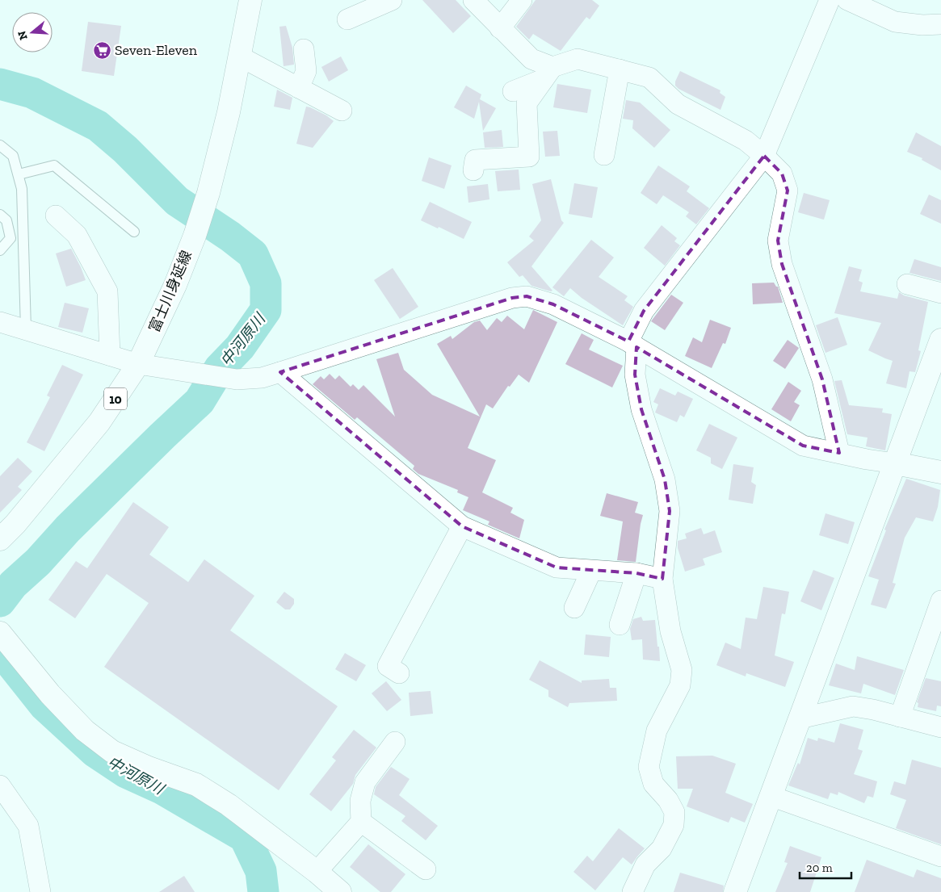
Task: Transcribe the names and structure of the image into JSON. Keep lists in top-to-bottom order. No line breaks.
{"streets":{"street":["富士川身延線","10"]},"water":["中河原川"],"places":{"supermarket":["Seven-Eleven"]},"scale_bar":"20 m","north":"left"}
